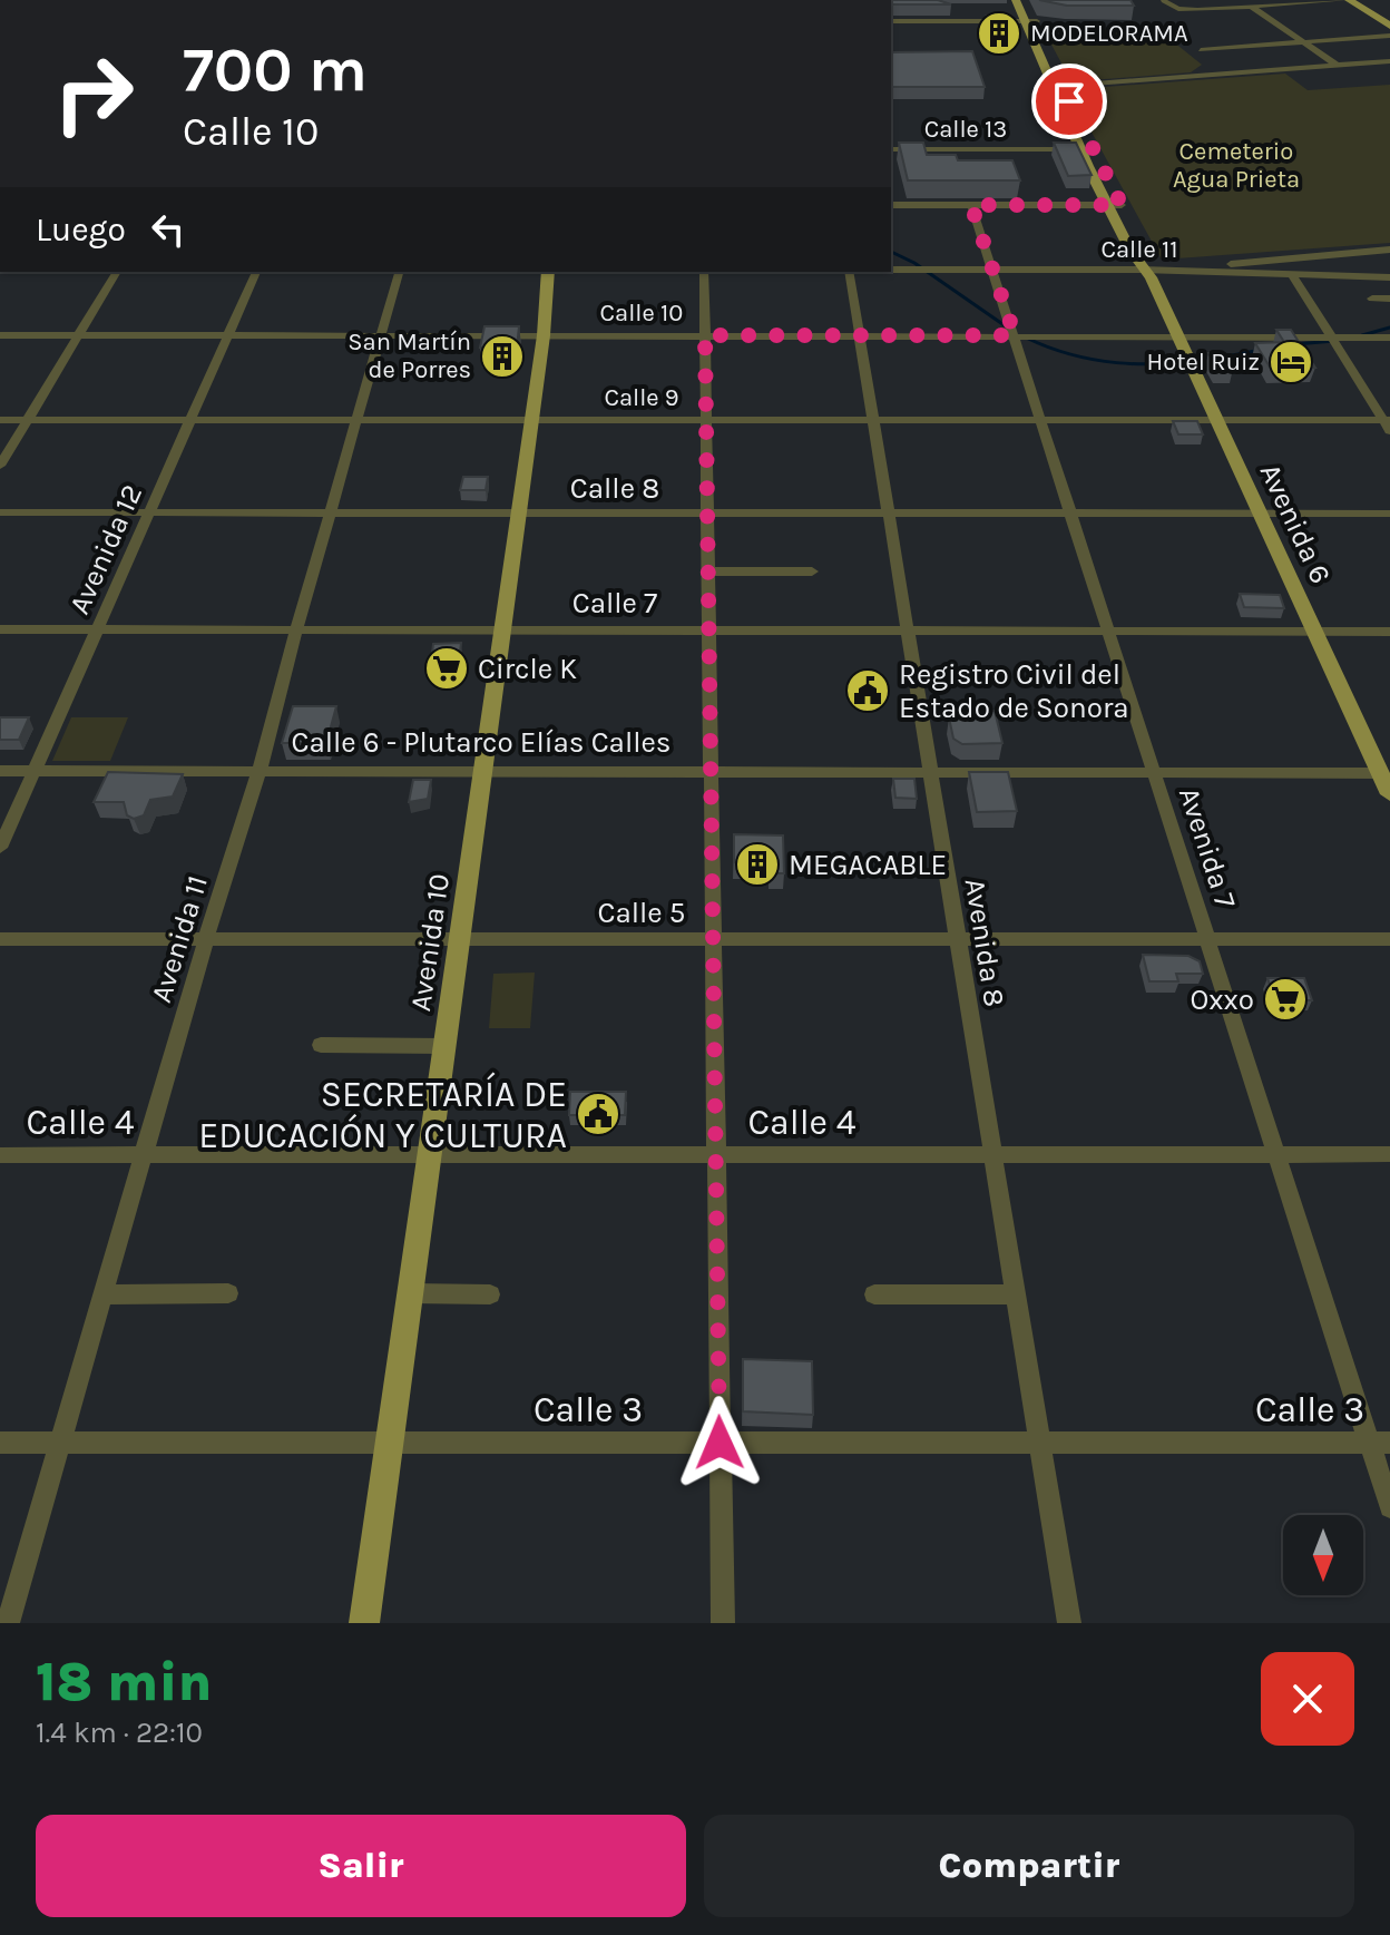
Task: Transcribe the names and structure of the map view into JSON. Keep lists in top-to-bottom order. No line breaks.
{"streets":{"main road":["Avenida 6","Avenida 10"],"street":["Calle 13","Calle 11","Calle 10","Calle 9","Calle 8","Avenida 12","Calle 7","Calle 6 - Plutarco Elías Calles","Avenida 7","Calle 5","Avenida 11","Avenida 8","Calle 4","Calle 3"]},"crossings":[["Calle 13","Avenida 6"],["Calle 11","Avenida 6"],["Calle 11","Avenida 7"],["Calle 10","Avenida 6"],["Calle 10","Avenida 12"],["Calle 10","Avenida 7"],["Calle 10","Avenida 11"],["Calle 10","Avenida 10"],["Calle 10","Avenida 8"],["Calle 9","Avenida 6"],["Calle 9","Avenida 12"],["Calle 9","Avenida 7"],["Calle 9","Avenida 11"],["Calle 9","Avenida 10"],["Calle 9","Avenida 8"],["Calle 8","Avenida 6"],["Calle 8","Avenida 12"],["Calle 8","Avenida 7"],["Calle 8","Avenida 11"],["Calle 8","Avenida 10"],["Calle 8","Avenida 8"],["Avenida 6","Calle 7"],["Avenida 6","Calle 6 - Plutarco Elías Calles"],["Avenida 12","Calle 7"],["Avenida 12","Calle 6 - Plutarco Elías Calles"],["Calle 7","Avenida 7"],["Calle 7","Avenida 11"],["Calle 7","Avenida 10"],["Calle 7","Avenida 8"],["Calle 6 - Plutarco Elías Calles","Avenida 7"],["Calle 6 - Plutarco Elías Calles","Avenida 11"],["Calle 6 - Plutarco Elías Calles","Avenida 10"],["Calle 6 - Plutarco Elías Calles","Avenida 8"],["Avenida 7","Calle 5"],["Avenida 7","Calle 4"],["Avenida 7","Calle 3"],["Calle 5","Avenida 11"],["Calle 5","Avenida 10"],["Calle 5","Avenida 8"],["Avenida 11","Calle 4"],["Avenida 11","Calle 3"],["Avenida 10","Calle 4"],["Avenida 10","Calle 3"],["Avenida 8","Calle 4"],["Avenida 8","Calle 3"]],"parks":["Cemeterio Agua Prieta"],"places":{"building":["MODELORAMA","San Martín de Porres","MEGACABLE"],"hotel":["Hotel Ruiz"],"supermarket":["Circle K","Oxxo"],"public building":["Registro Civil del Estado de Sonora","SECRETARÍA DE EDUCACIÓN Y CULTURA"]},"north":"bottom","page":{"turn":["700 m","Calle 10"],"then":"Luego","heading":["18 min","1.4 km · 22:10"],"buttons":["Salir","Compartir"]}}
